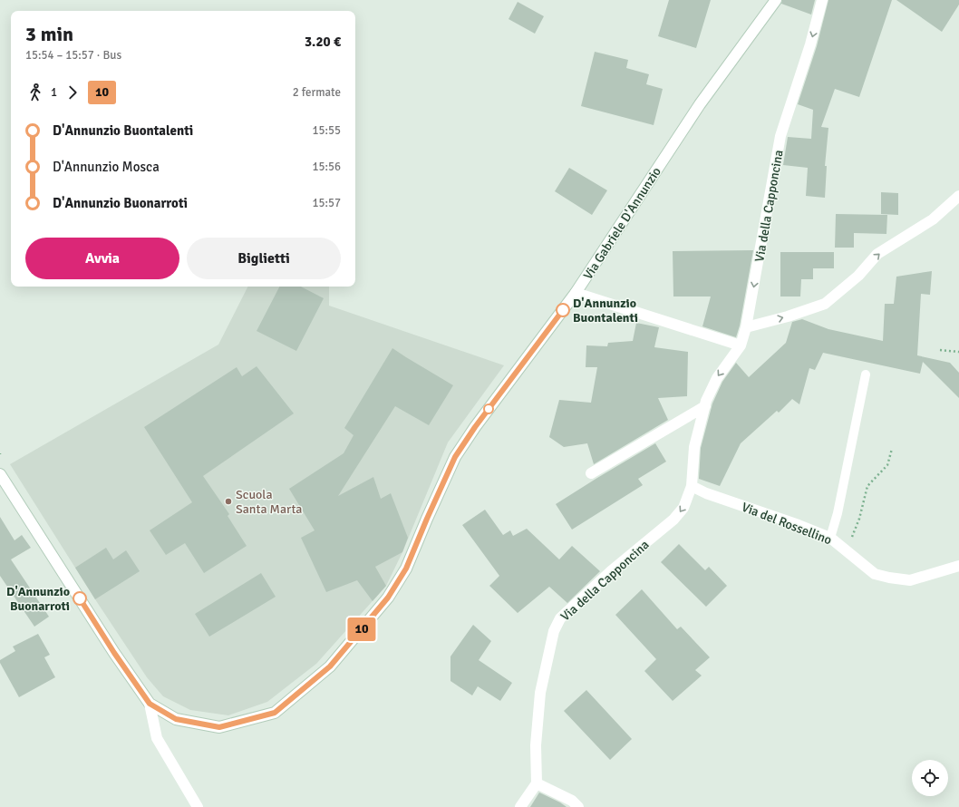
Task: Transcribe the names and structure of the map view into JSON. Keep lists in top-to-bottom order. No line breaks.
{"streets":{"street":["Via della Capponcina","Via Gabriele D'Annunzio","Via del Rossellino"]},"crossings":[["Via della Capponcina","Via del Rossellino"]],"one_way":["Via della Capponcina"],"places":["D'Annunzio Buontalenti","Scuola Santa Marta","D'Annunzio Buonarroti"],"lines":["bus line 10"],"page":{"on_map":"10","heading":["3 min","15:54 – 15:57 · Bus","3.20 €"],"legs":["1","10","2 fermate"],"list":[{"name":"D'Annunzio Buontalenti","value":"15:55"},{"name":"D'Annunzio Mosca","value":"15:56"},{"name":"D'Annunzio Buonarroti","value":"15:57"}],"buttons":["Avvia","Biglietti"]}}
